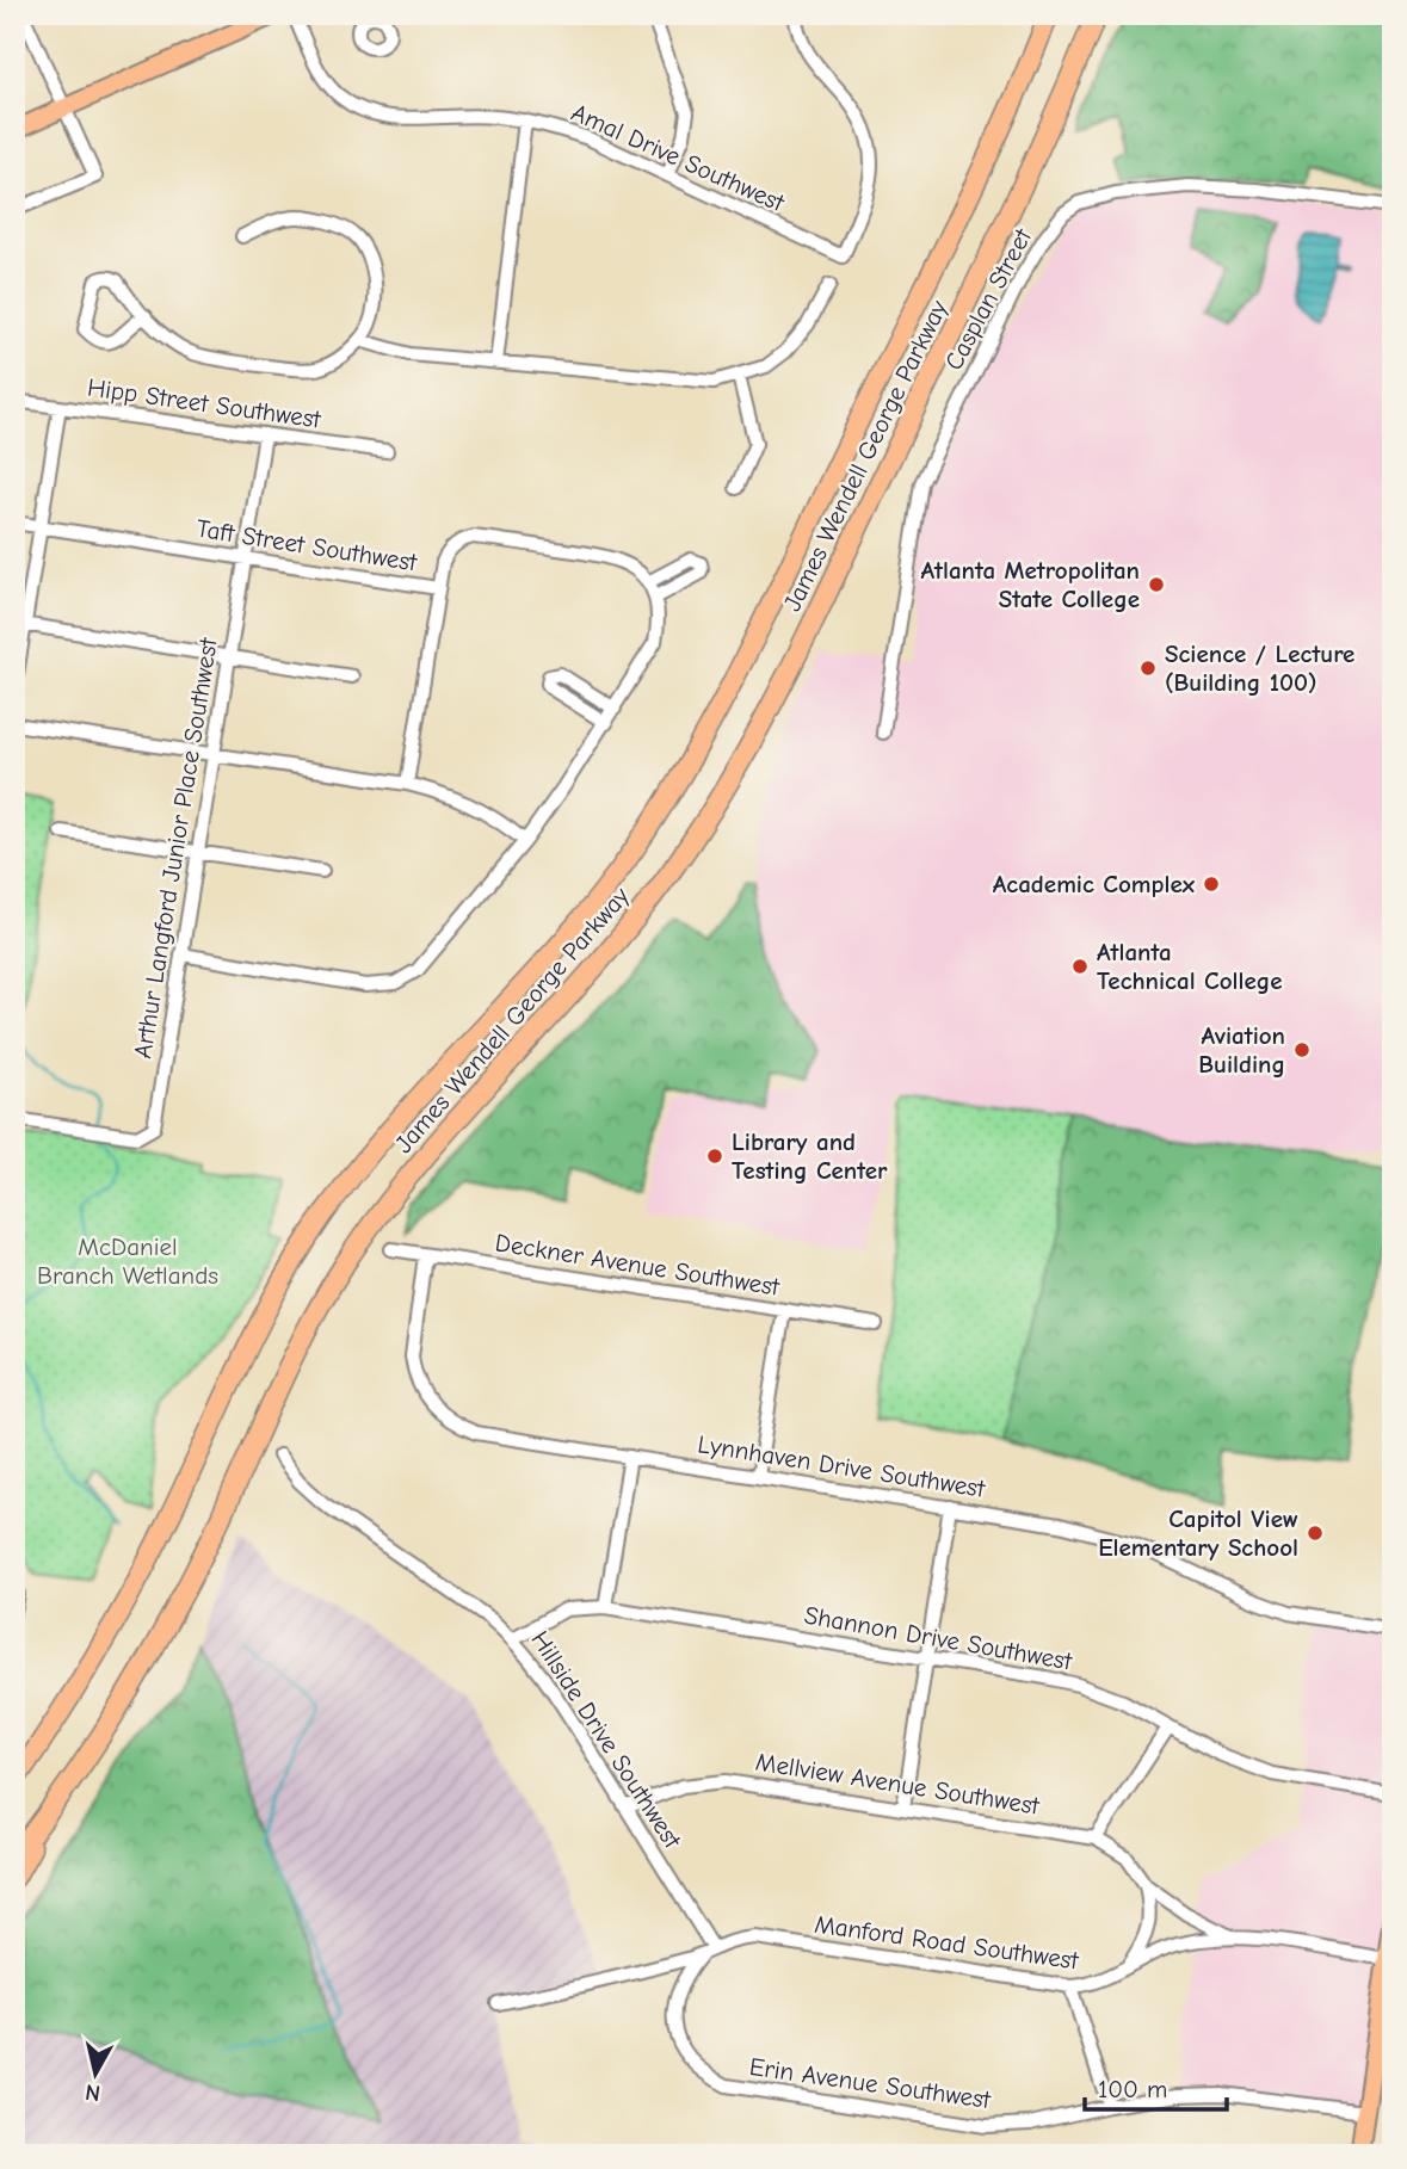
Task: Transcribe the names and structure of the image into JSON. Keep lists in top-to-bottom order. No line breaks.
{"streets":{"highway":["James Wendell George Parkway"],"street":["Amal Drive Southwest","Casplan Street","Hipp Street Southwest","Taft Street Southwest","Arthur Langford Junior Place Southwest","Deckner Avenue Southwest","Lynnhaven Drive Southwest","Shannon Drive Southwest","Hillside Drive Southwest","Mellview Avenue Southwest","Manford Road Southwest","Erin Avenue Southwest"]},"crossings":[["Hipp Street Southwest","Arthur Langford Junior Place Southwest"],["Taft Street Southwest","Arthur Langford Junior Place Southwest"],["Deckner Avenue Southwest","Lynnhaven Drive Southwest"],["Shannon Drive Southwest","Hillside Drive Southwest"],["Hillside Drive Southwest","Mellview Avenue Southwest"],["Hillside Drive Southwest","Manford Road Southwest"],["Hillside Drive Southwest","Erin Avenue Southwest"],["Mellview Avenue Southwest","Manford Road Southwest"],["Manford Road Southwest","Erin Avenue Southwest"]],"parks":["McDaniel Branch Wetlands"],"places":["Atlanta Metropolitan State College","Science / Lecture (Building 100)","Academic Complex","Atlanta Technical College","Aviation Building","Library and Testing Center","Capitol View Elementary School"],"scale_bar":"100 m","north":"bottom"}
